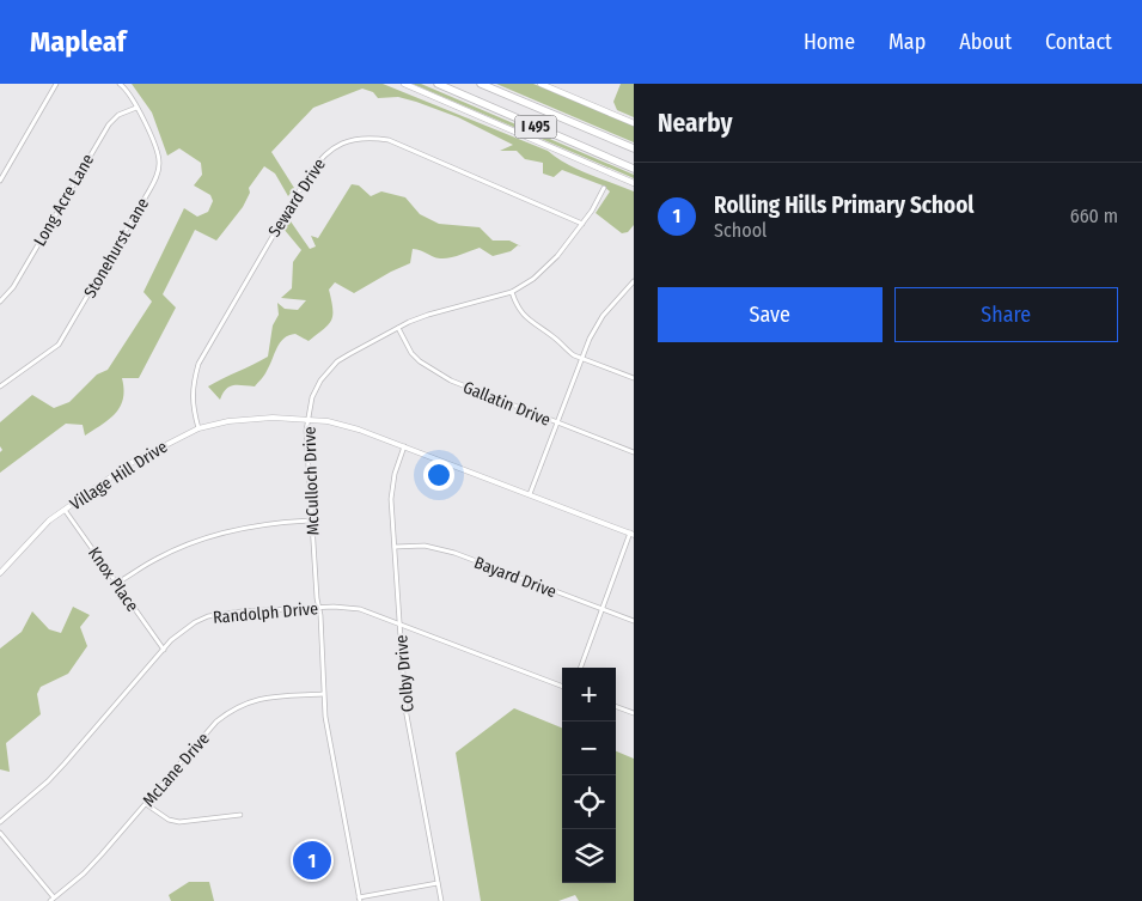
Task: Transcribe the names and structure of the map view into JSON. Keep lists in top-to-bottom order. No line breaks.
{"streets":{"highway":["I 495"],"street":["Seward Drive","Long Acre Lane","Stonehurst Lane","Gallatin Drive","Village Hill Drive","McCulloch Drive","Bayard Drive","Knox Place","Randolph Drive","Colby Drive","McLane Drive"]},"crossings":[["Seward Drive","Village Hill Drive"],["Seward Drive","McCulloch Drive"],["Long Acre Lane","Stonehurst Lane"],["Gallatin Drive","McCulloch Drive"],["Village Hill Drive","McCulloch Drive"],["Village Hill Drive","Knox Place"],["Village Hill Drive","Colby Drive"],["McCulloch Drive","Randolph Drive"],["McCulloch Drive","McLane Drive"],["Bayard Drive","Colby Drive"],["Knox Place","Randolph Drive"],["Randolph Drive","Colby Drive"]],"page":{"header":"Mapleaf","nav":["Home","Map","About","Contact"],"heading":"Nearby","list":[{"mark":"1","name":"Rolling Hills Primary School","note":"School","value":"660 m"}],"buttons":["Save","Share"],"map_buttons":["+","−"],"pins":"1"}}
